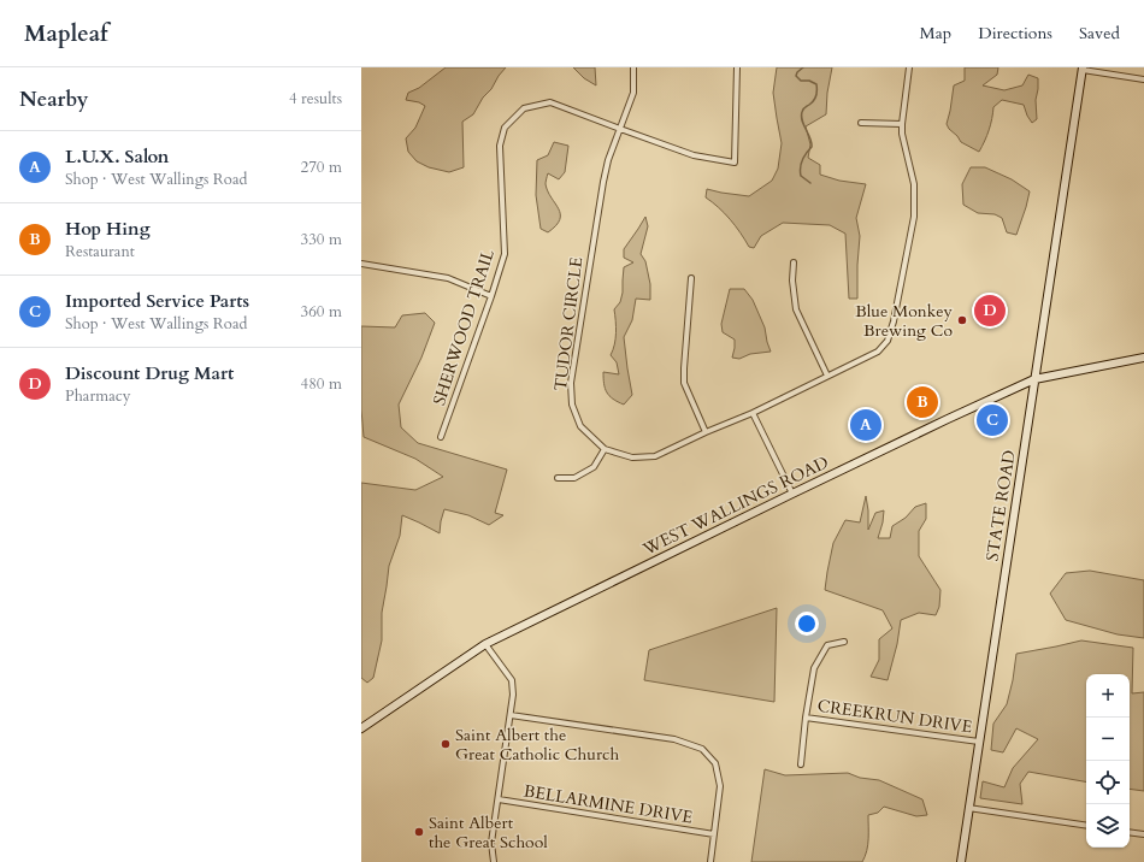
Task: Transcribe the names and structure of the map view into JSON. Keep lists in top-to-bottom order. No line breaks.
{"streets":{"street":["TUDOR CIRCLE","SHERWOOD TRAIL","WEST WALLINGS ROAD","STATE ROAD","CREEKRUN DRIVE","BELLARMINE DRIVE"]},"crossings":[["TUDOR CIRCLE","SHERWOOD TRAIL"],["WEST WALLINGS ROAD","STATE ROAD"],["STATE ROAD","CREEKRUN DRIVE"]],"places":["Blue Monkey Brewing Co","Saint Albert the Great Catholic Church","Saint Albert the Great School"],"page":{"header":"Mapleaf","nav":["Map","Directions","Saved"],"heading":["Nearby","4 results"],"list":[{"mark":"A","name":"L.U.X. Salon","note":"Shop · West Wallings Road","value":"270 m"},{"mark":"B","name":"Hop Hing","note":"Restaurant","value":"330 m"},{"mark":"C","name":"Imported Service Parts","note":"Shop · West Wallings Road","value":"360 m"},{"mark":"D","name":"Discount Drug Mart","note":"Pharmacy","value":"480 m"}],"pins":["D","B","C","A"],"map_buttons":["+","−"]}}
